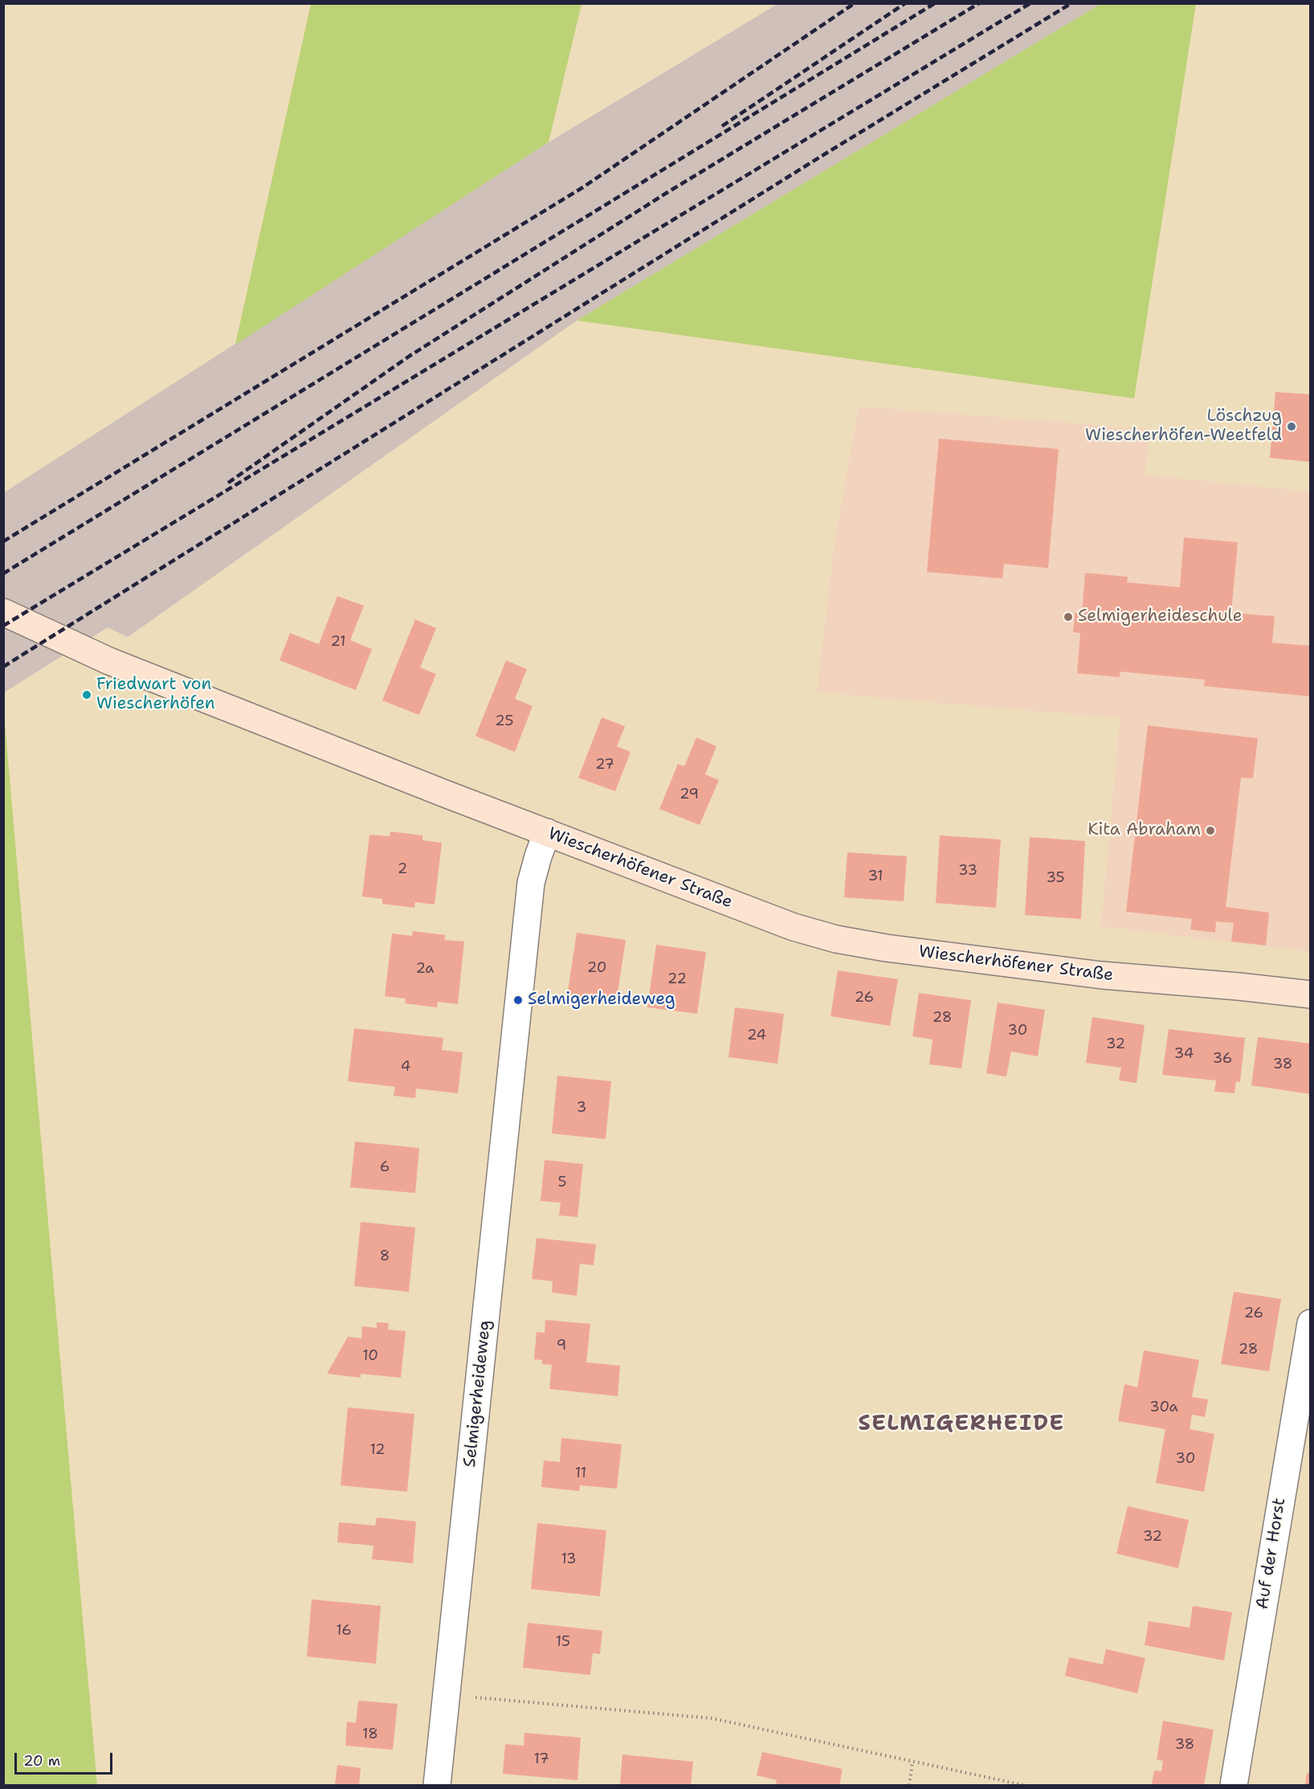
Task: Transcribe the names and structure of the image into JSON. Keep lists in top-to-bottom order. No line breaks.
{"streets":{"street":["Wiescherhöfener Straße","Selmigerheideweg","Auf der Horst"]},"crossings":[["Wiescherhöfener Straße","Selmigerheideweg"]],"districts":["SELMIGERHEIDE"],"places":["Löschzug Wiescherhöfen-Weetfeld","Selmigerheideschule","Friedwart von Wiescherhöfen","Kita Abraham","Selmigerheideweg"],"house_numbers":["21","25","27","29","2","33","31","35","20","2a","22","26","28","30","24","32","34","36","38","4","3","6","5","8","26","9","28","10","30a","12","30","11","32","13","16","15","18","38","17"],"scale_bar":"20 m"}
